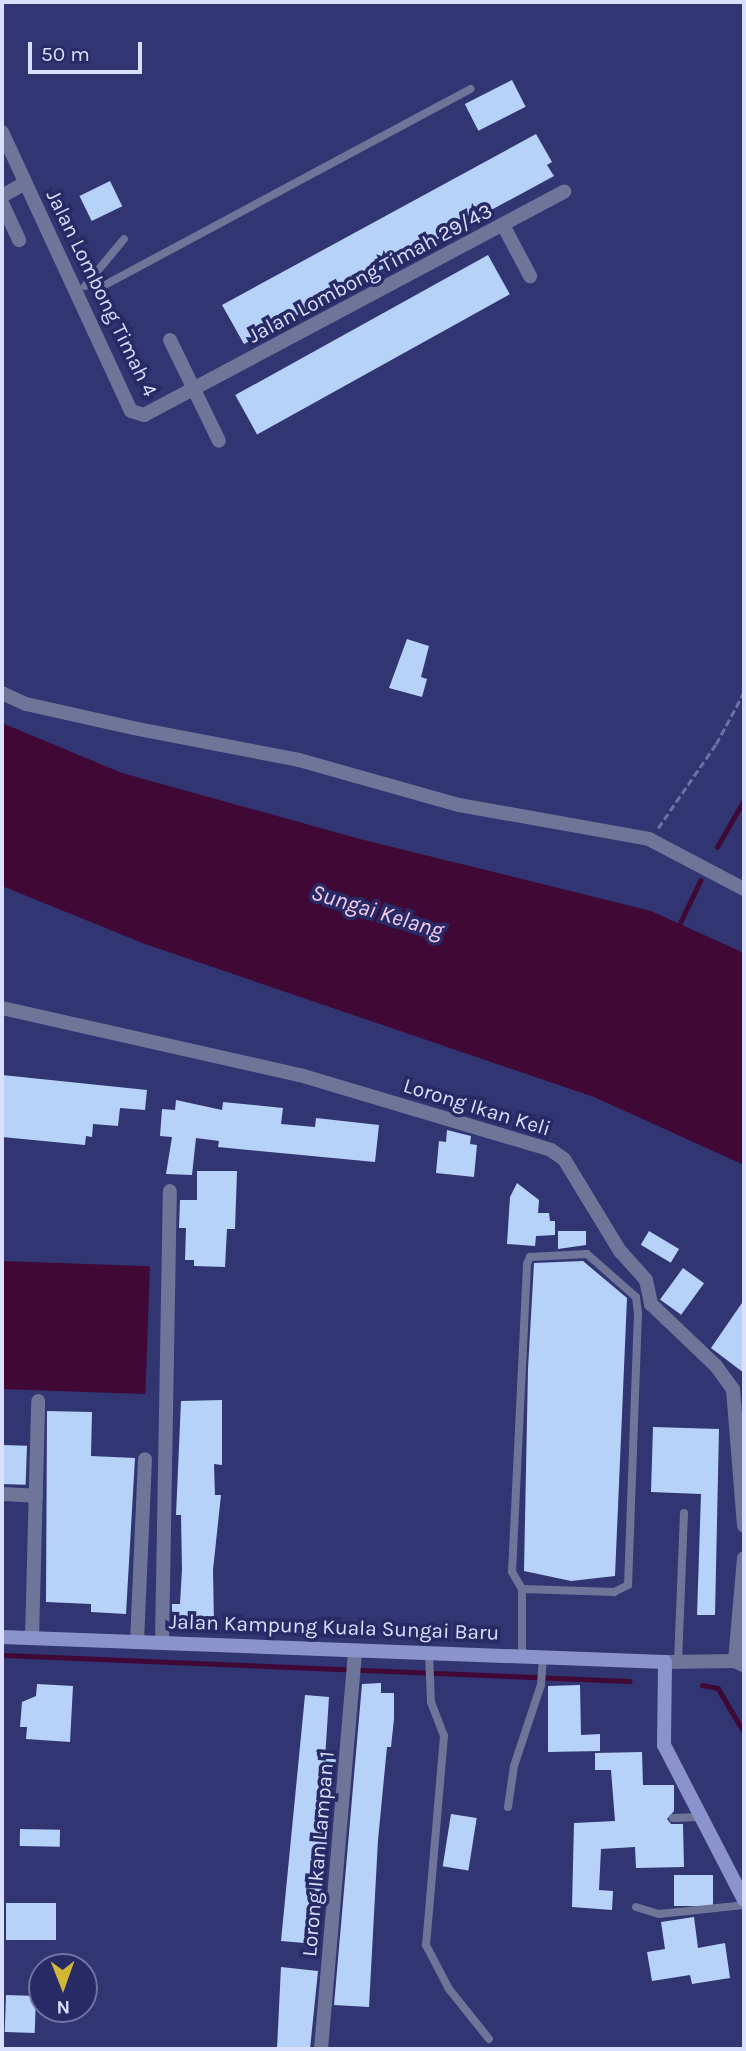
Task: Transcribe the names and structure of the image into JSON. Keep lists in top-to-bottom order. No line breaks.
{"streets":{"street":["Jalan Lombong Timah 29/43","Jalan Lombong Timah 4","Lorong Ikan Keli","Jalan Kampung Kuala Sungai Baru","Lorong Ikan Lampan 1"]},"crossings":[["Jalan Lombong Timah 29/43","Jalan Lombong Timah 4"],["Jalan Kampung Kuala Sungai Baru","Lorong Ikan Lampan 1"]],"water":["Sungai Kelang"],"scale_bar":"50 m","north":"bottom"}
